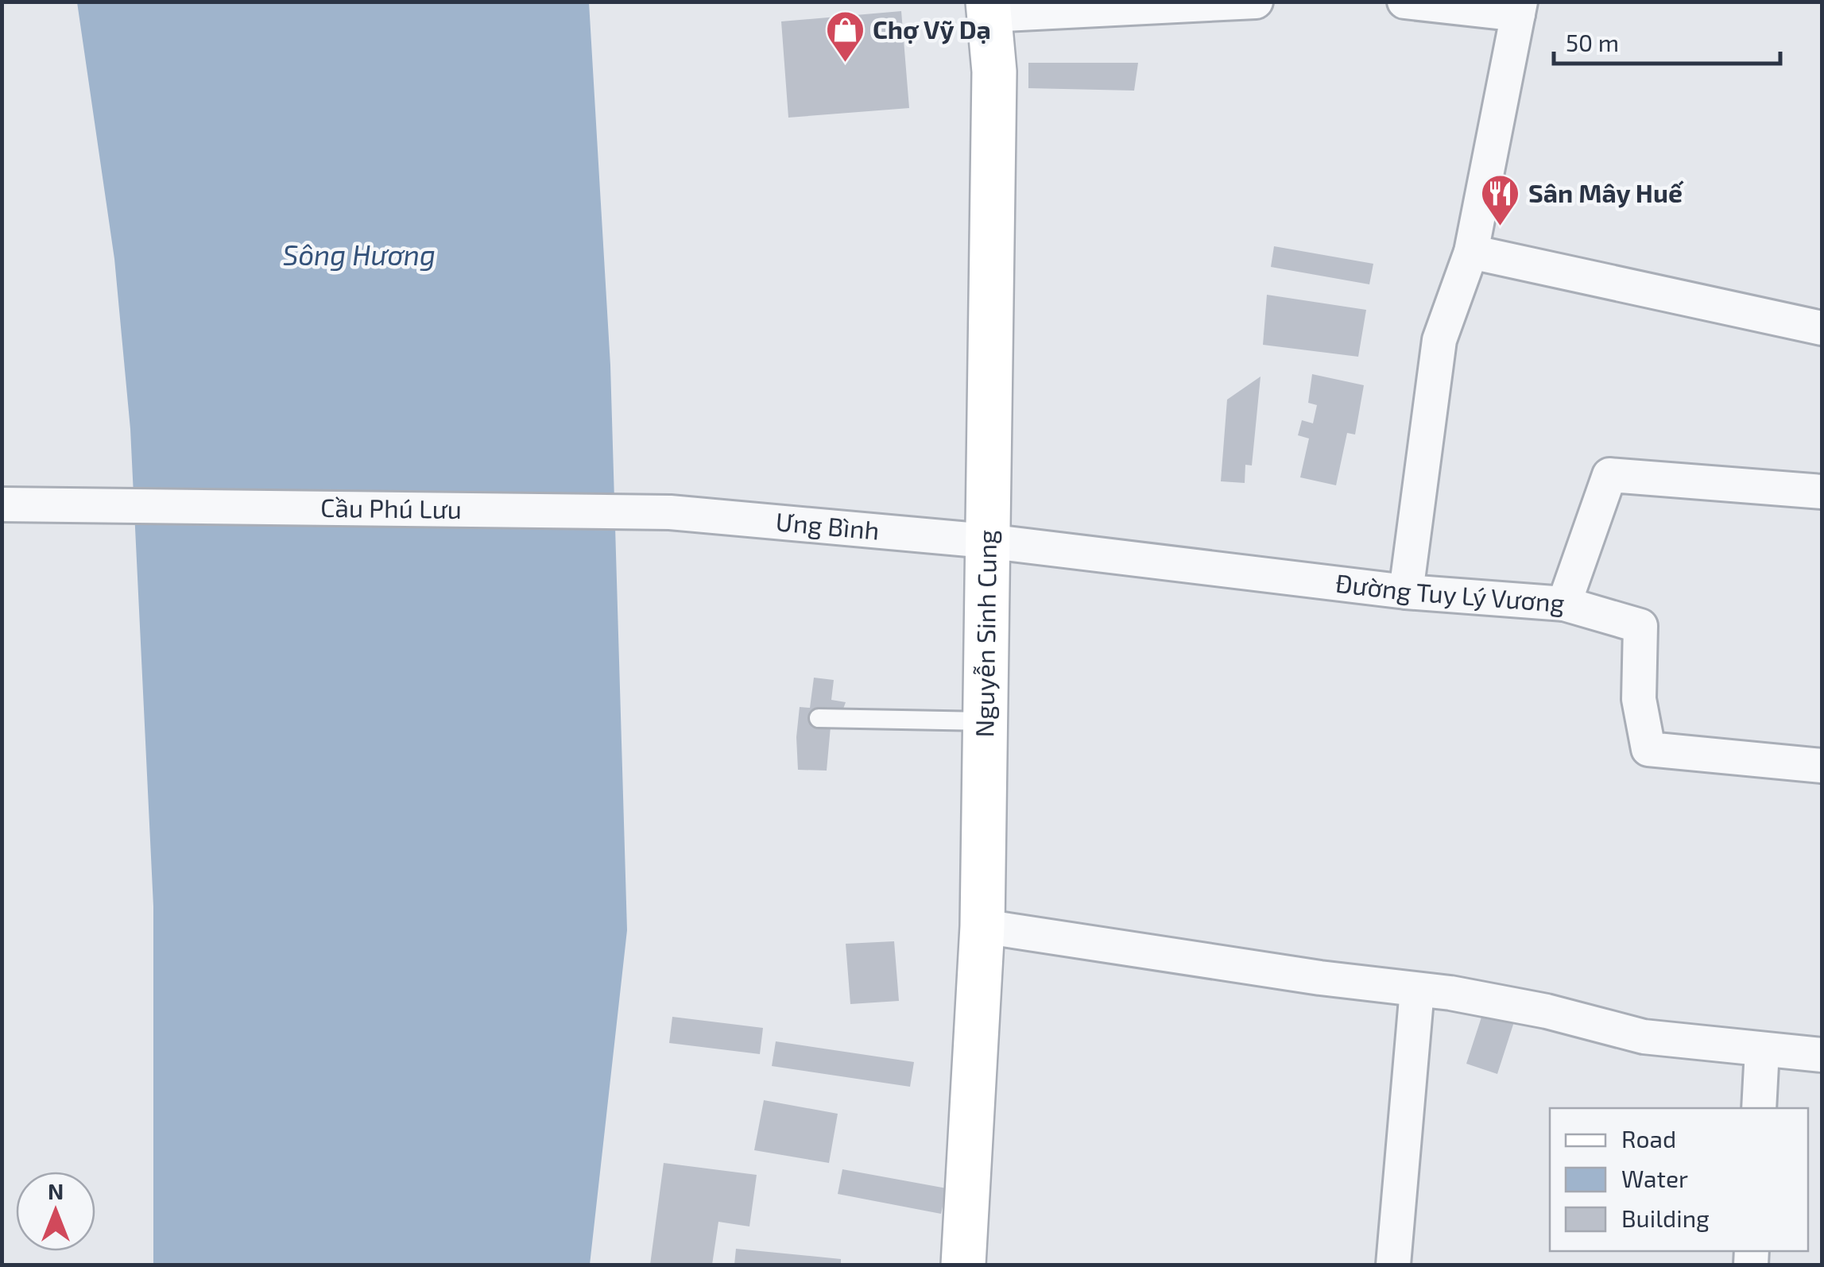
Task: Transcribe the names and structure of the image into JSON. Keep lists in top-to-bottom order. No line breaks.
{"streets":{"main road":["Nguyễn Sinh Cung"],"street":["Cầu Phú Lưu","Ưng Bình","Đường Tuy Lý Vương"]},"crossings":[["Cầu Phú Lưu","Ưng Bình"],["Ưng Bình","Đường Tuy Lý Vương"],["Ưng Bình","Nguyễn Sinh Cung"],["Đường Tuy Lý Vương","Nguyễn Sinh Cung"]],"water":["Sông Hương"],"places":{"shop":["Chợ Vỹ Dạ"],"restaurant":["Sân Mây Huế"]},"legend":["Road","Water","Building"],"scale_bar":"50 m","north":"top"}
